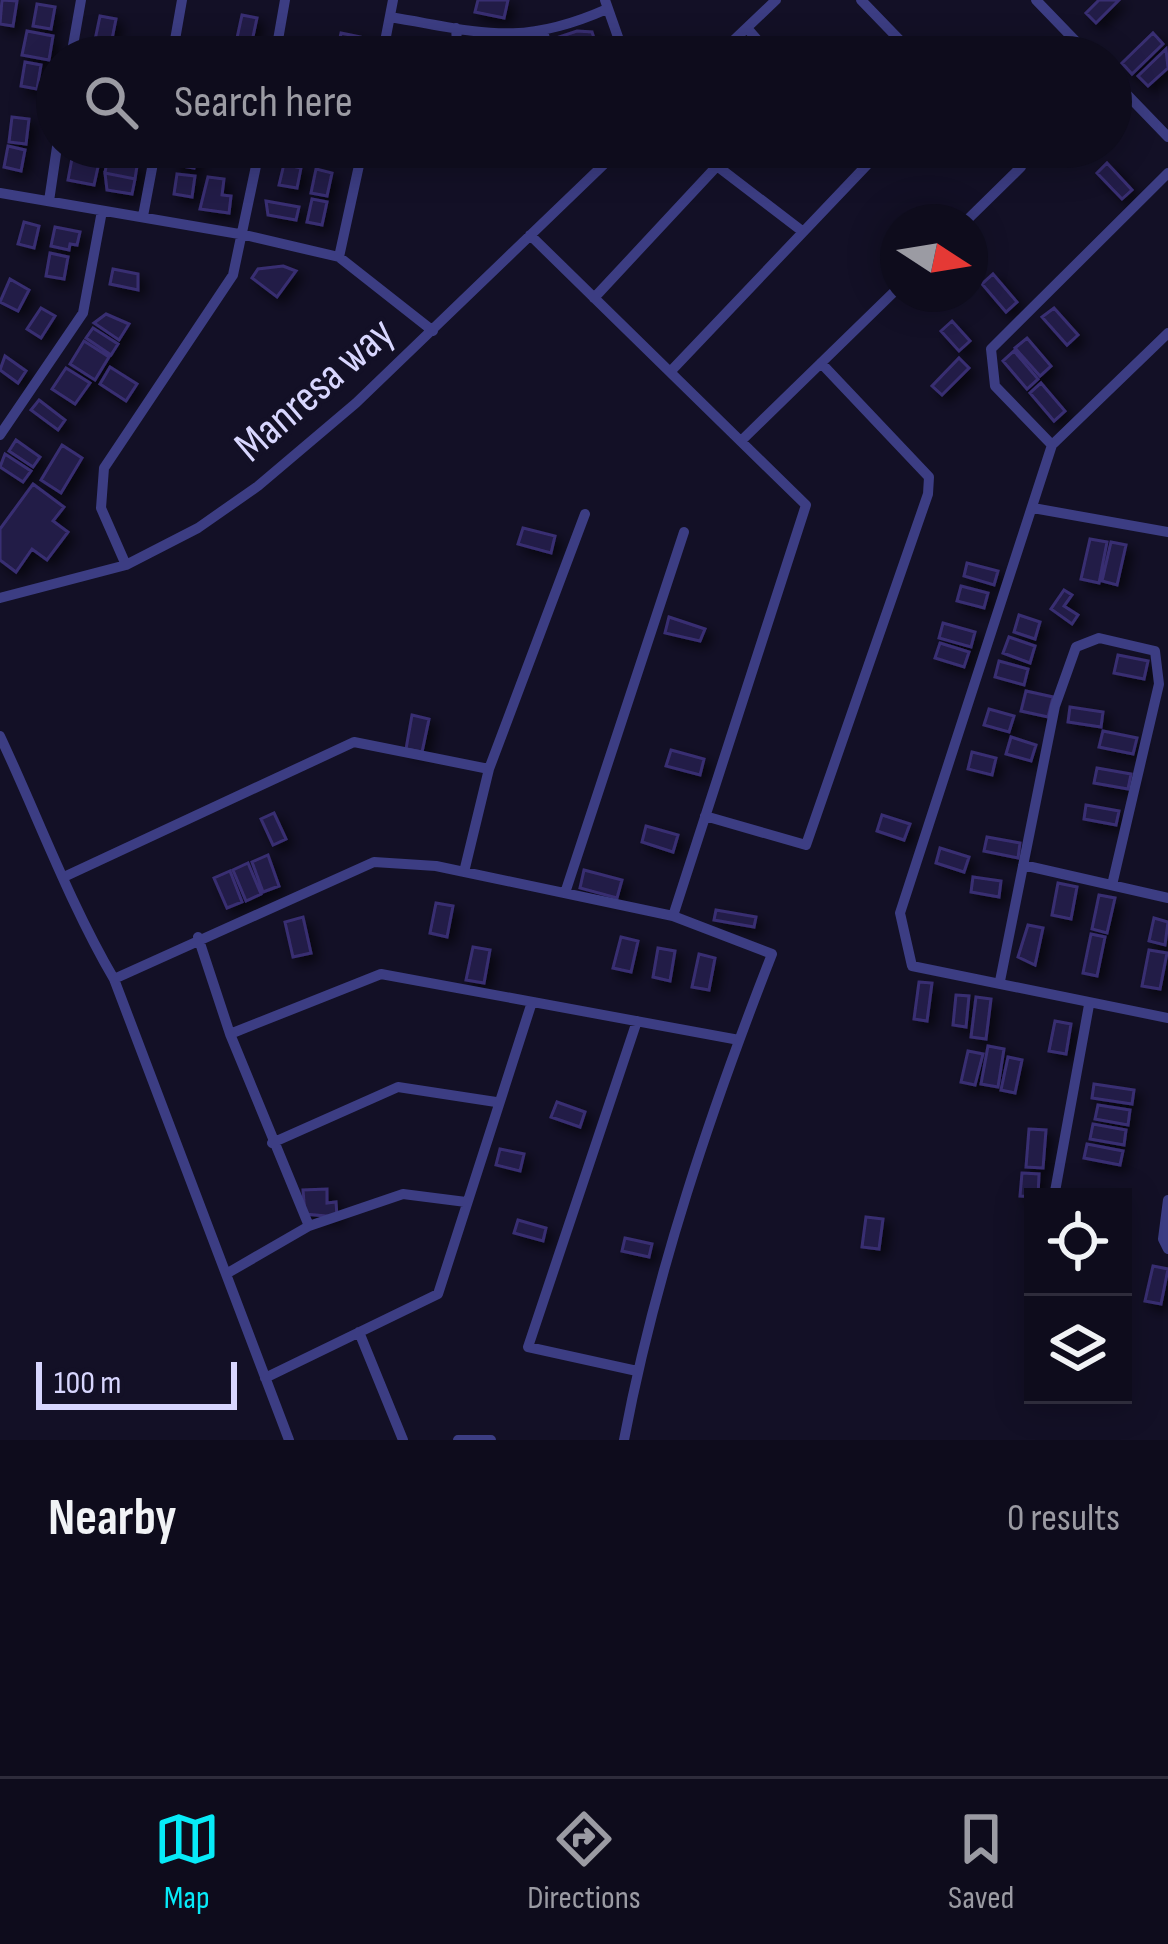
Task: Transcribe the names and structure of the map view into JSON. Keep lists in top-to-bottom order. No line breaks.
{"streets":{"street":["Manresa way"]},"scale_bar":"100 m","north":"right","page":{"search":"Search here","scale":"100 m","heading":["Nearby","0 results"],"nav":["Map","Directions","Saved"]}}
